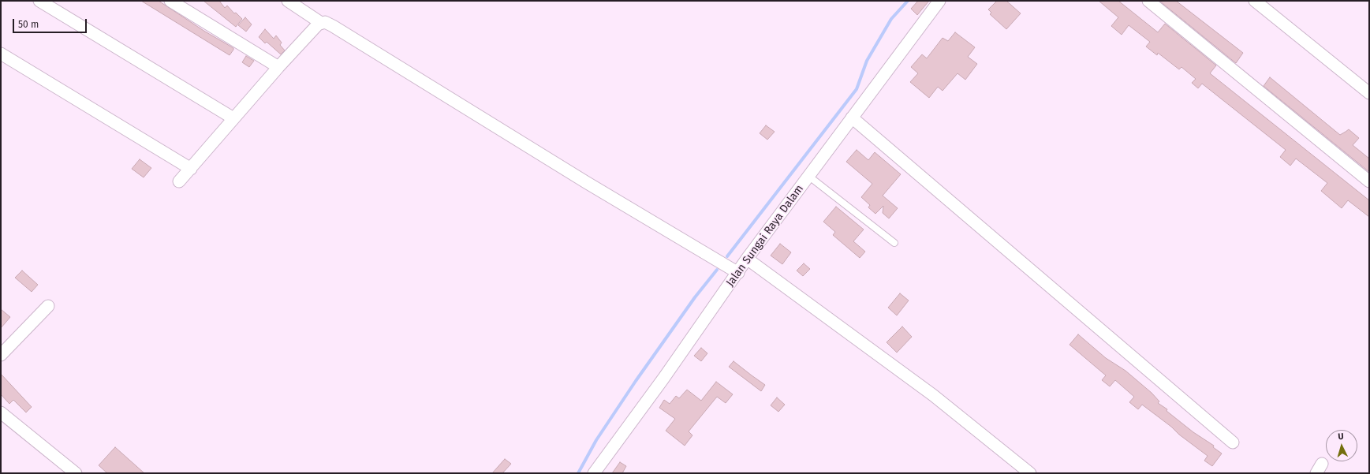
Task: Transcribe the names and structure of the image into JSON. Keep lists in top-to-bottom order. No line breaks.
{"streets":{"street":["Jalan Sungai Raya Dalam"]},"scale_bar":"50 m","north":"top"}
